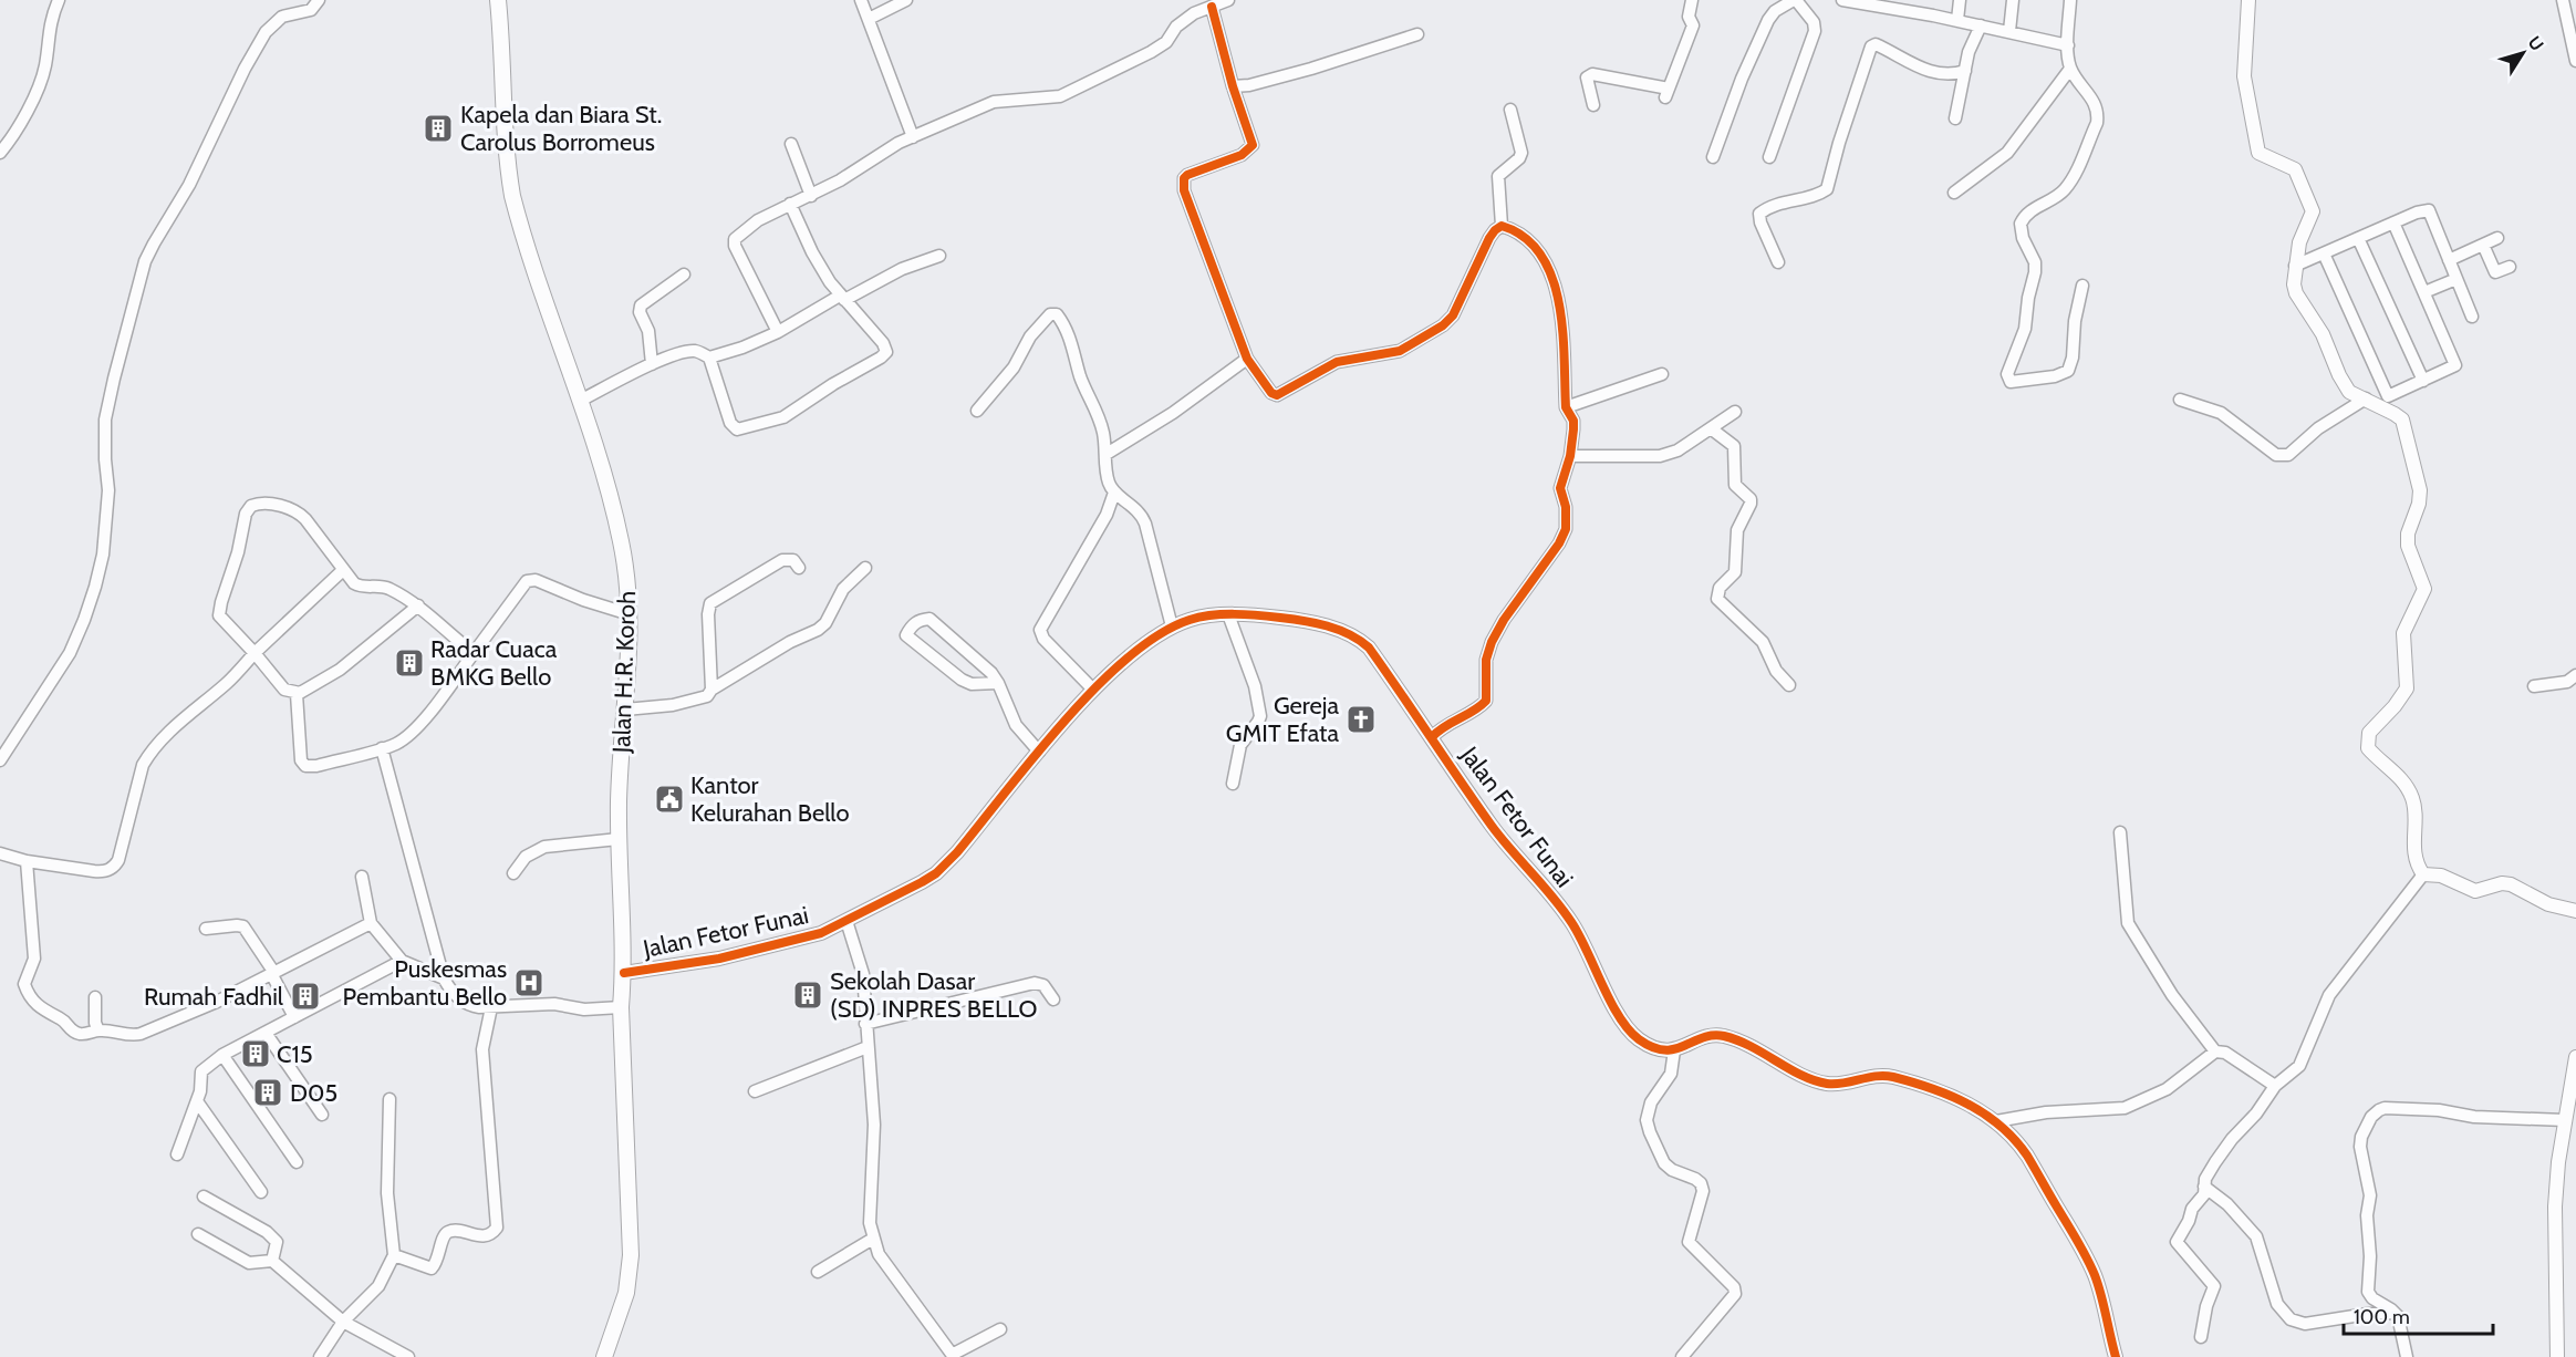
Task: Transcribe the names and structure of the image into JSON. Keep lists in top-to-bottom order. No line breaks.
{"streets":{"main road":["Jalan H.R. Koroh"],"street":["Jalan Fetor Funai"]},"crossings":[["Jalan H.R. Koroh","Jalan Fetor Funai"]],"places":{"building":["Kapela dan Biara St. Carolus Borromeus","Radar Cuaca BMKG Bello","Sekolah Dasar (SD) INPRES BELLO","Rumah Fadhil","C15","D05"],"church":["Gereja GMIT Efata"],"public building":["Kantor Kelurahan Bello"],"hospital":["Puskesmas Pembantu Bello"]},"scale_bar":"100 m","north":"top right"}
